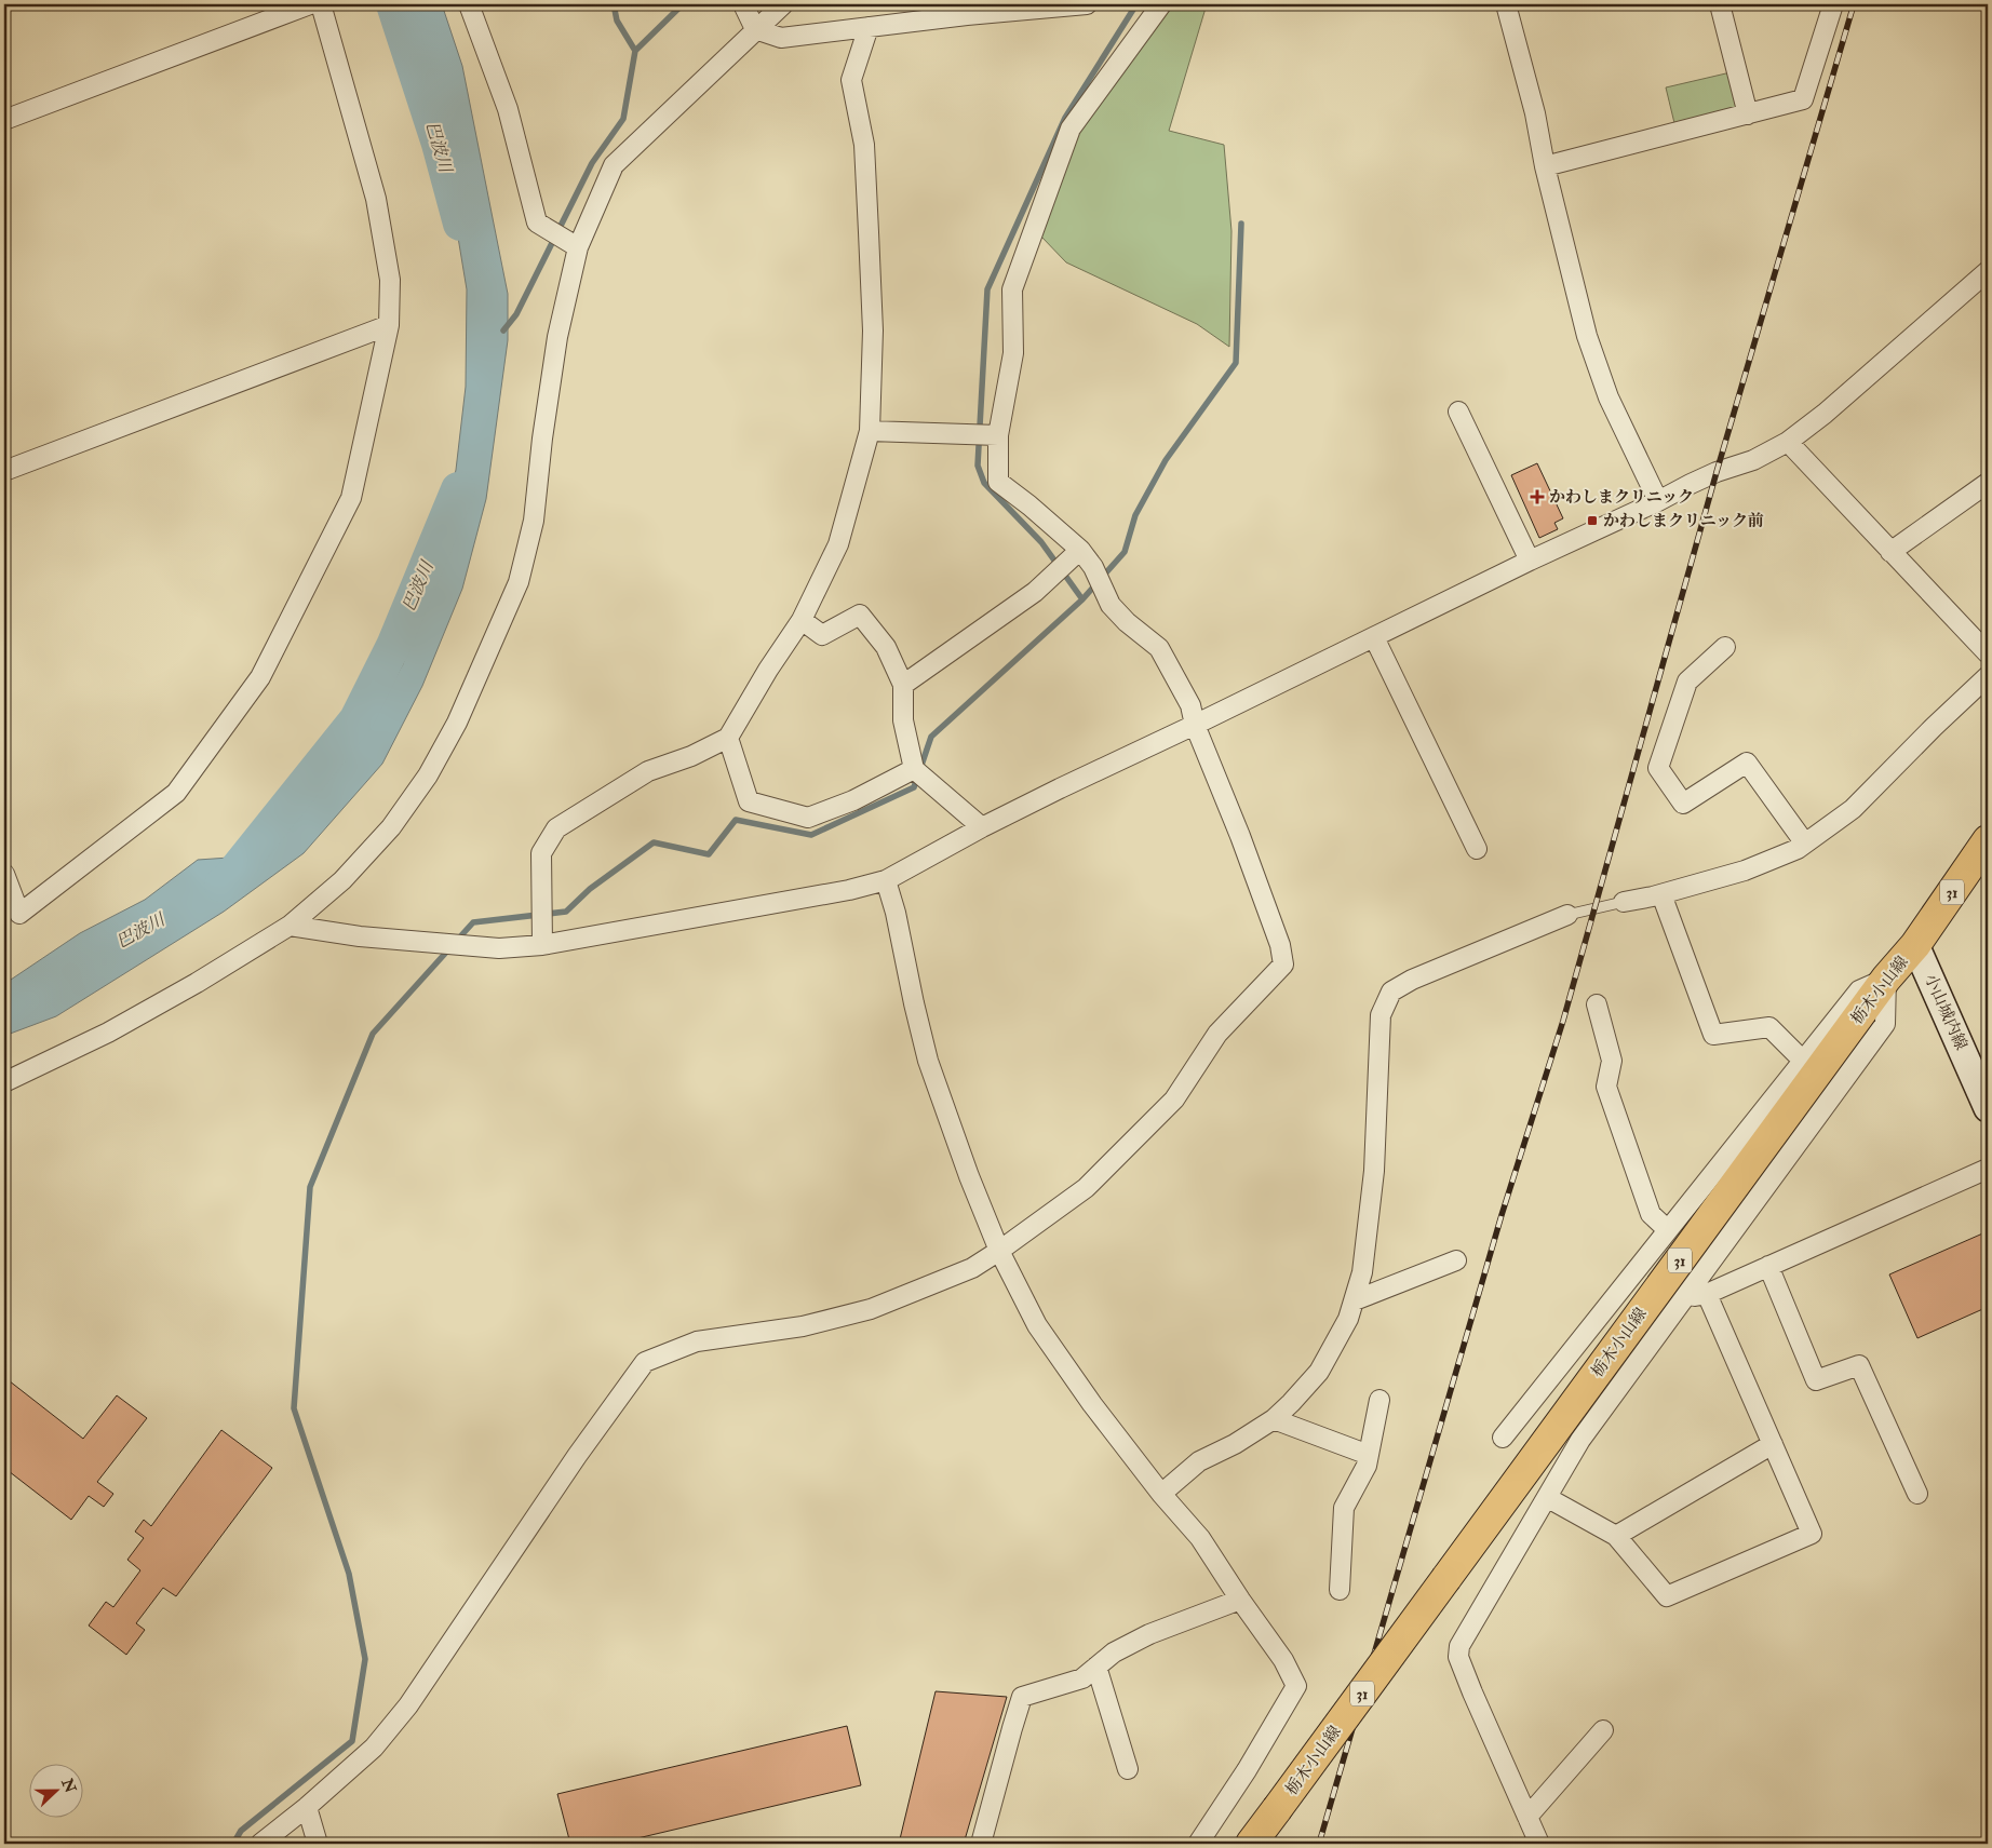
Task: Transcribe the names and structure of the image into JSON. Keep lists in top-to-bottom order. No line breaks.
{"streets":{"main road":["31","栃木小山線","小山城内線"]},"crossings":[["栃木小山線","小山城内線"]],"water":["巴波川"],"places":{"health":["かわしまクリニック"],"transit":["かわしまクリニック前"]},"north":"right"}
